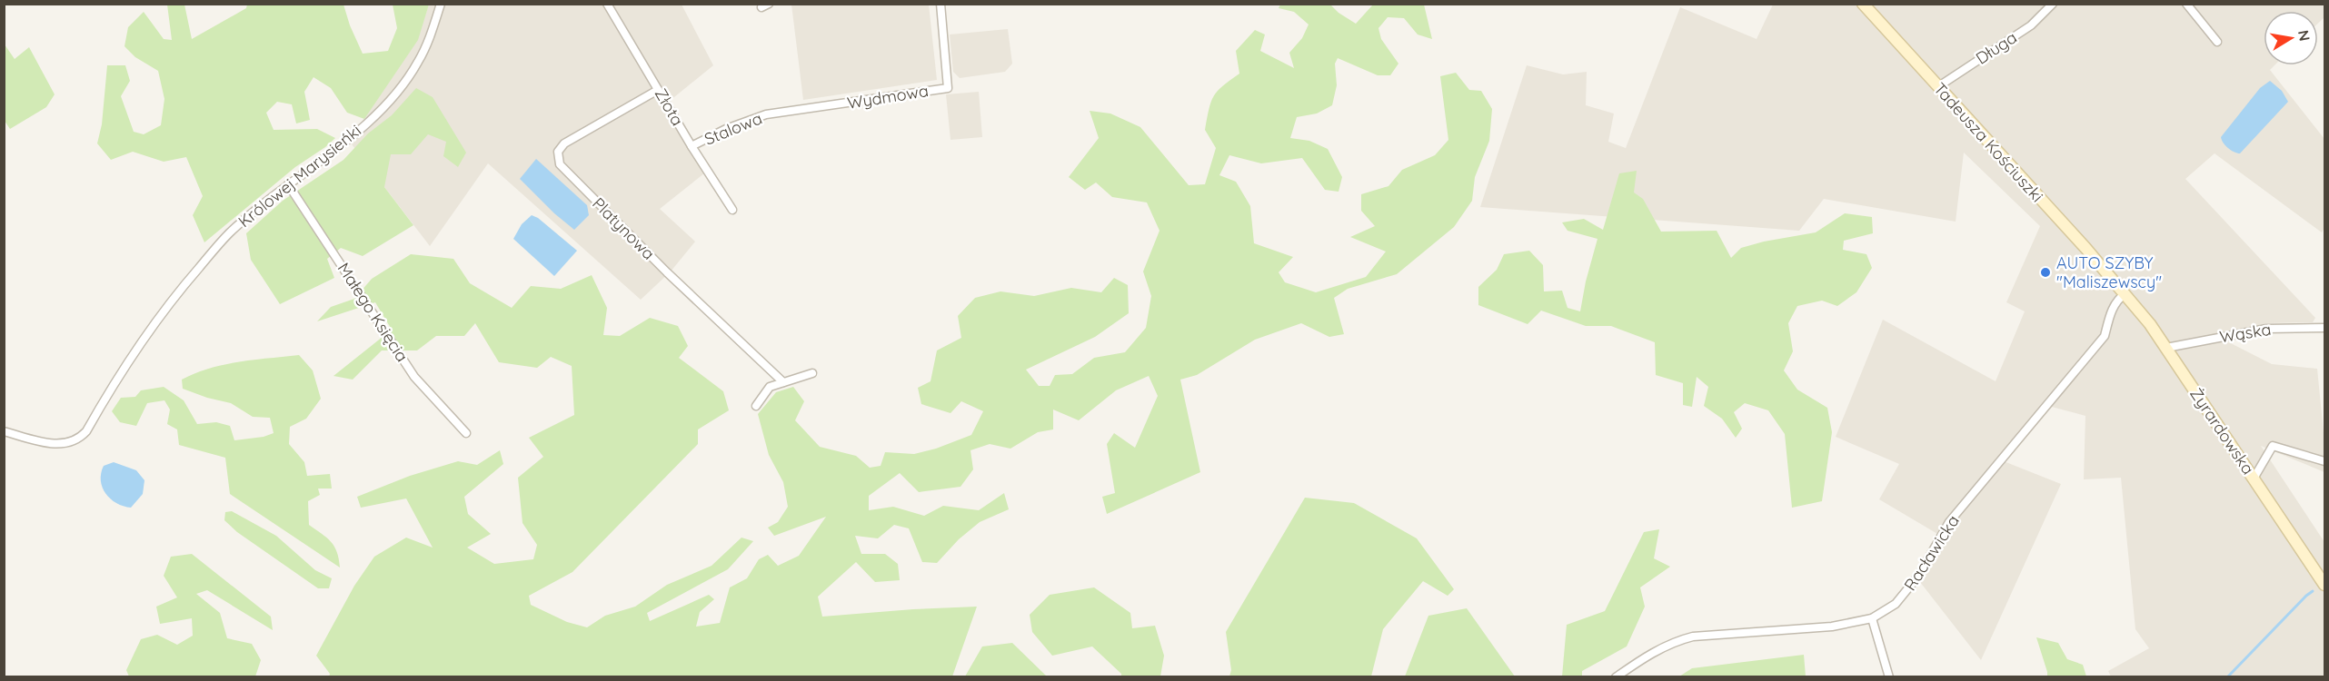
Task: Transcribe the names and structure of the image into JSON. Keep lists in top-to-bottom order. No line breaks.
{"streets":{"main road":["Tadeusza Kościuszki","Żyrardowska"],"street":["Długa","Wydmowa","Złota","Stalowa","Królowej Marysieńki","Platynowa","Małego Księcia","Wąska","Racławicka"]},"crossings":[["Długa","Tadeusza Kościuszki"],["Wydmowa","Stalowa"],["Złota","Stalowa"],["Złota","Platynowa"],["Tadeusza Kościuszki","Żyrardowska"],["Królowej Marysieńki","Małego Księcia"],["Wąska","Żyrardowska"],["Żyrardowska","Racławicka"]],"places":["AUTO SZYBY \"Maliszewscy\""],"north":"right"}
